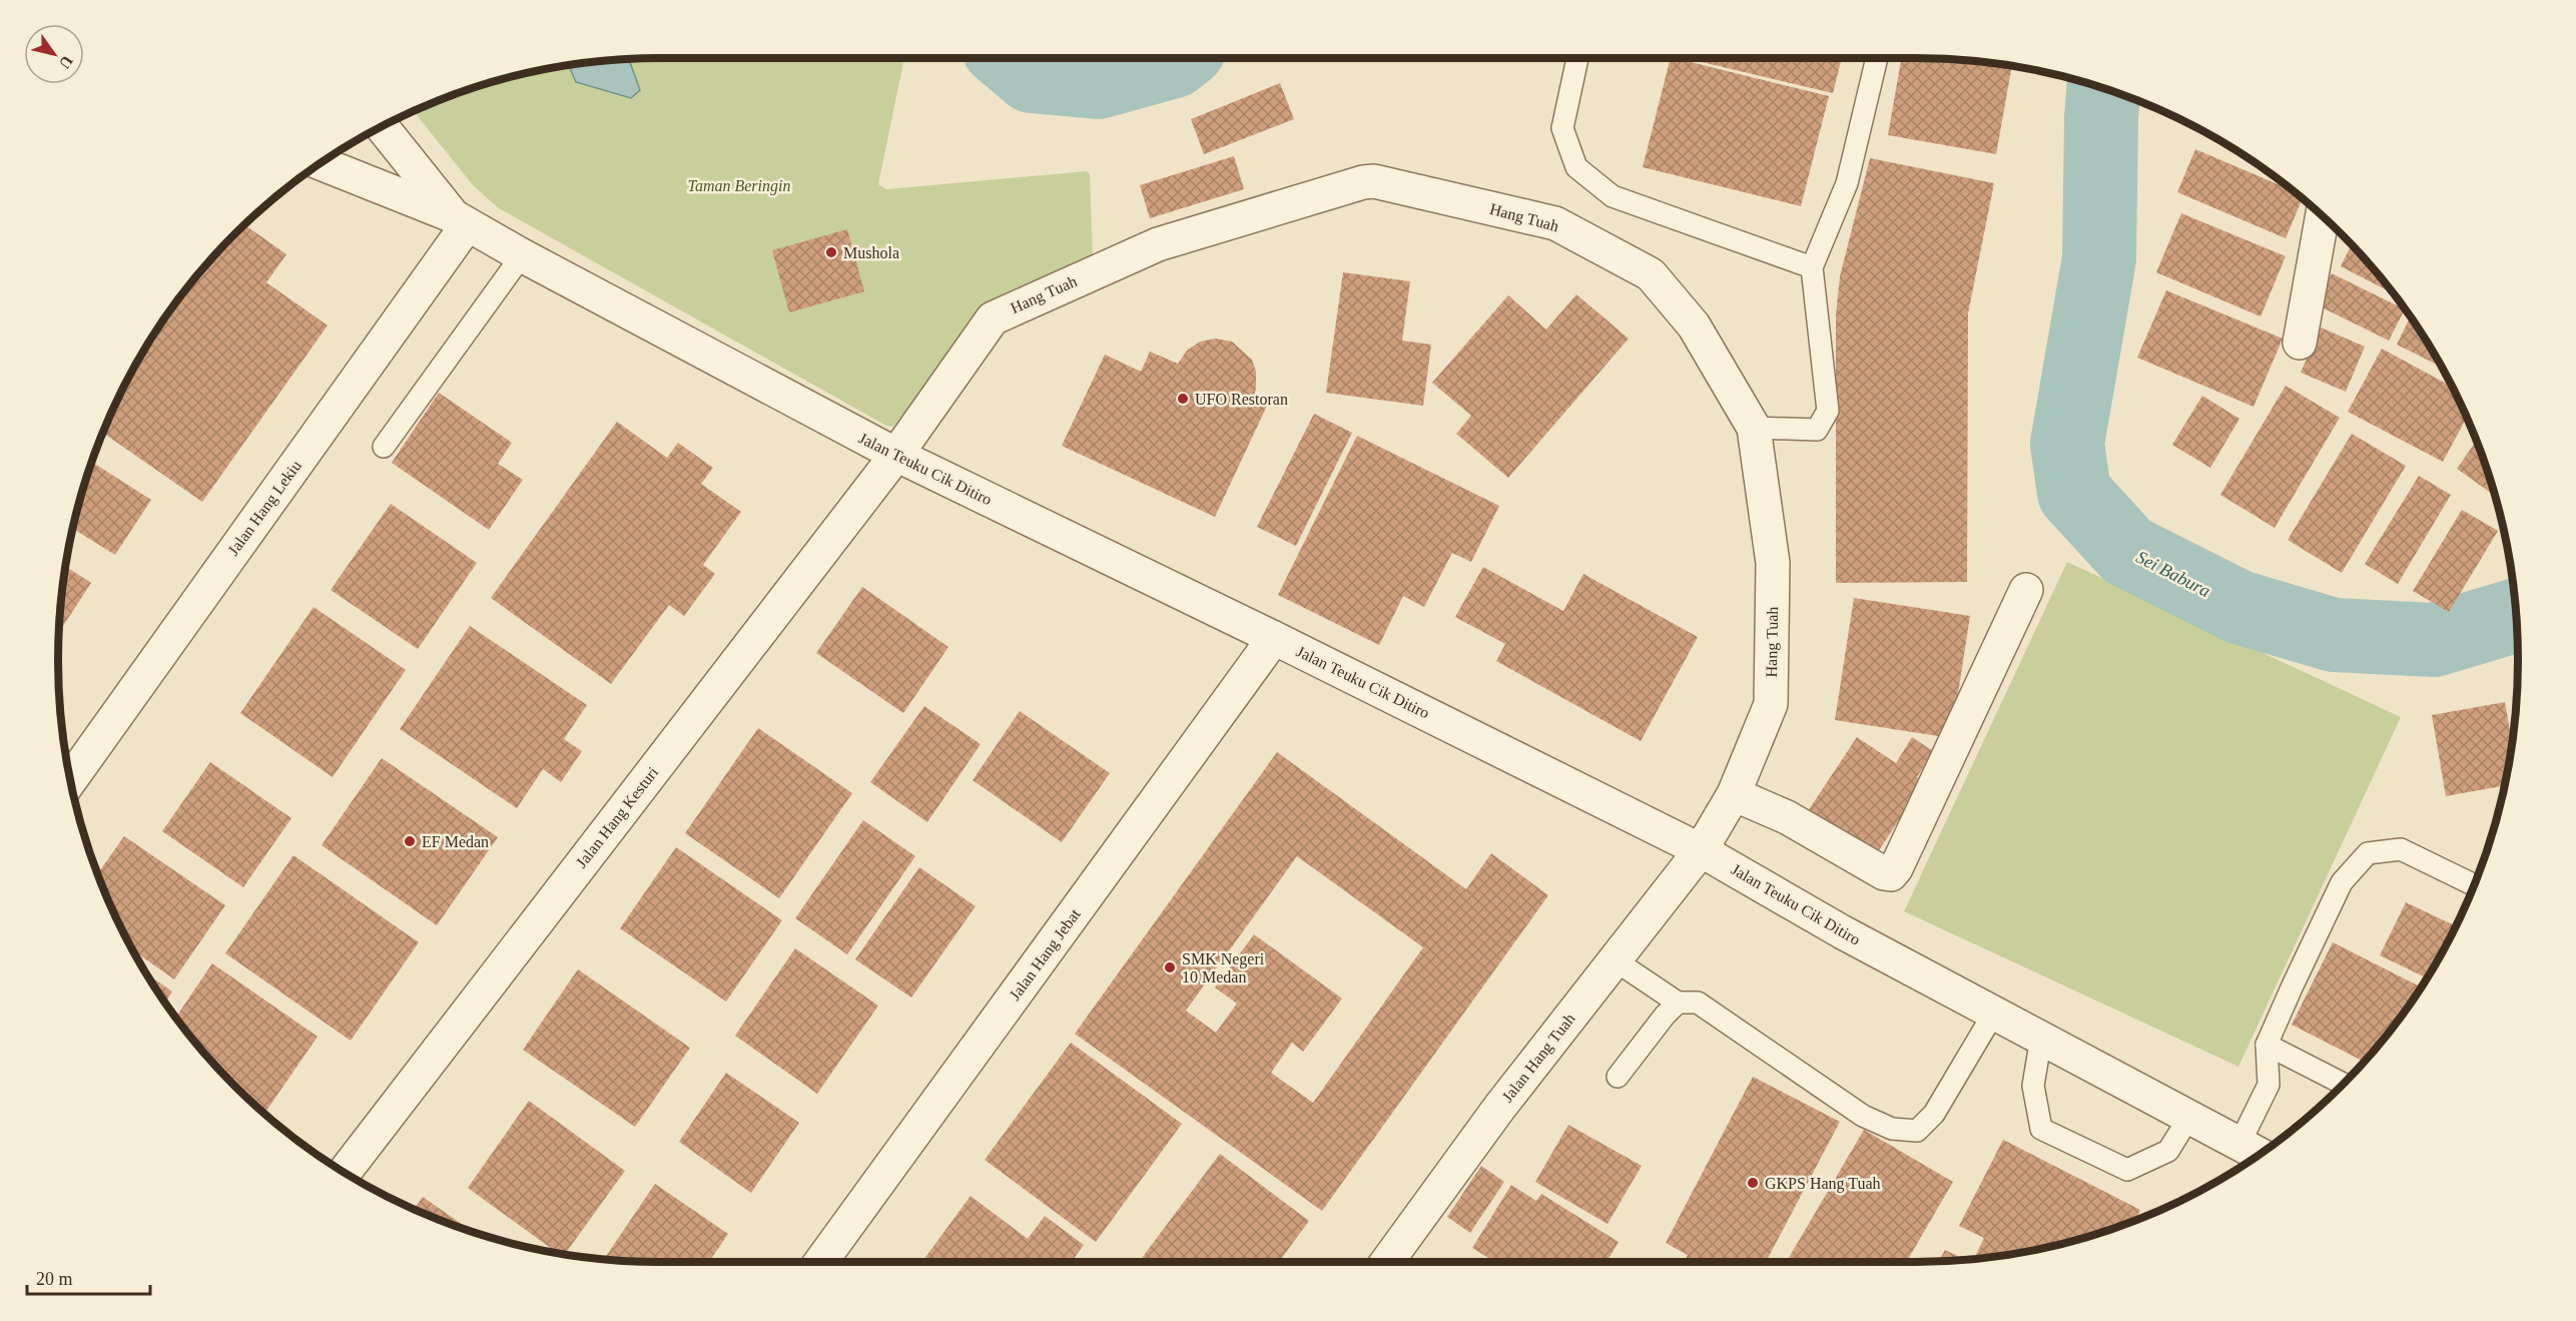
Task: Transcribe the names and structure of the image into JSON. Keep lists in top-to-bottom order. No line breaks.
{"streets":{"street":["Hang Tuah","Jalan Teuku Cik Ditiro","Jalan Hang Lekiu","Jalan Hang Kesturi","Jalan Hang Jebat","Jalan Hang Tuah"]},"crossings":[["Hang Tuah","Jalan Teuku Cik Ditiro"],["Hang Tuah","Jalan Hang Kesturi"],["Hang Tuah","Jalan Hang Tuah"],["Jalan Teuku Cik Ditiro","Jalan Hang Lekiu"],["Jalan Teuku Cik Ditiro","Jalan Hang Kesturi"],["Jalan Teuku Cik Ditiro","Jalan Hang Jebat"],["Jalan Teuku Cik Ditiro","Jalan Hang Tuah"]],"water":["Sei Babura"],"parks":["Taman Beringin"],"places":["Mushola","UFO Restoran","EF Medan","SMK Negeri 10 Medan","GKPS Hang Tuah"],"scale_bar":"20 m","north":"bottom right"}
